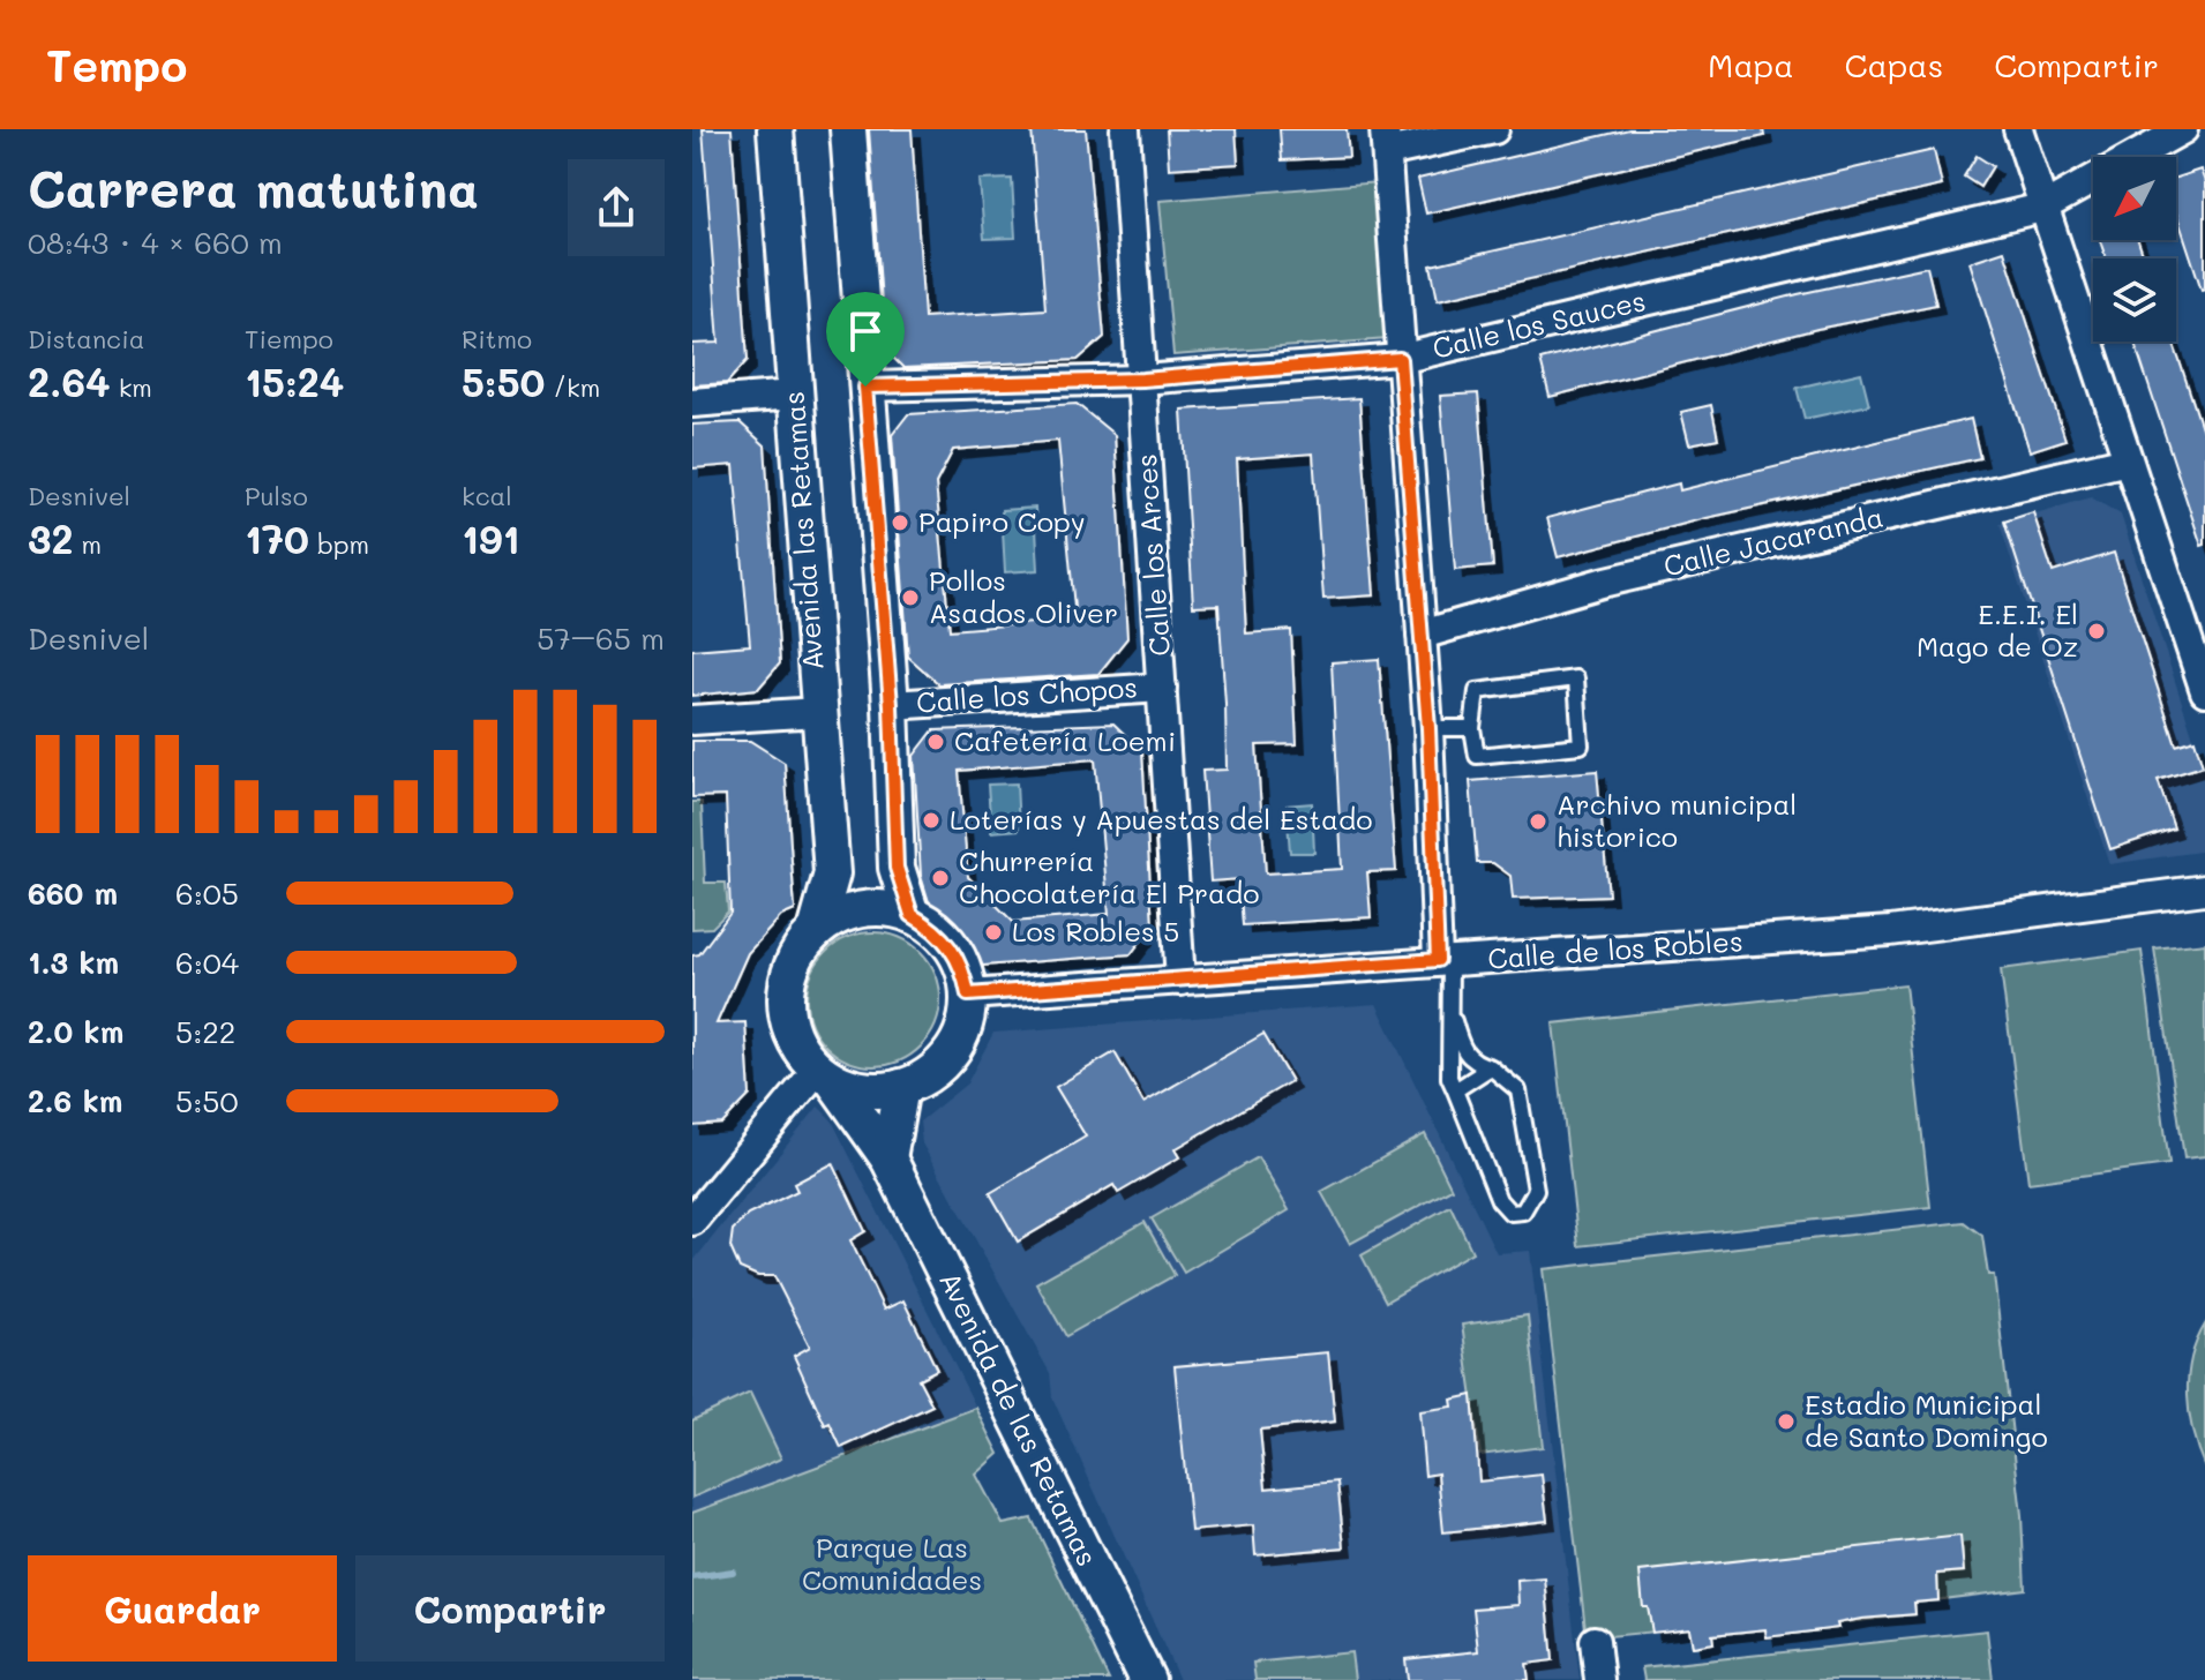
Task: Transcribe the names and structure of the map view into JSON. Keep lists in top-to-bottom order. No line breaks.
{"streets":{"street":["Calle los Sauces","Avenida las Retamas","Calle Jacaranda","Calle los Arces","Calle los Chopos","Calle de los Robles","Avenida de las Retamas"]},"crossings":[["Calle los Sauces","Calle los Arces"],["Avenida las Retamas","Calle de los Robles"],["Avenida las Retamas","Avenida de las Retamas"],["Calle los Arces","Calle los Chopos"],["Calle los Arces","Calle de los Robles"],["Calle de los Robles","Avenida de las Retamas"]],"parks":["Parque Las Comunidades"],"places":["Papiro Copy","Pollos Asados Oliver","E.E.I. El Mago de Oz","Cafetería Loemi","Loterías y Apuestas del Estado","Archivo municipal historico","Churrería Chocolatería El Prado","Los Robles 5","Estadio Municipal de Santo Domingo"],"north":"bottom left","page":{"header":"Tempo","nav":["Mapa","Capas","Compartir"],"heading":["Carrera matutina","08:43 · 4 × 660 m"],"stats":[["Distancia","2.64 km"],["Tiempo","15:24"],["Ritmo","5:50 /km"],["Desnivel","32 m"],["Pulso","170 bpm"],["kcal","191"]],"chart":["Desnivel","57–65 m"],"list":[{"name":"660 m","note":"6:05"},{"name":"1.3 km","note":"6:04"},{"name":"2.0 km","note":"5:22"},{"name":"2.6 km","note":"5:50"}],"buttons":["Guardar","Compartir"]}}
